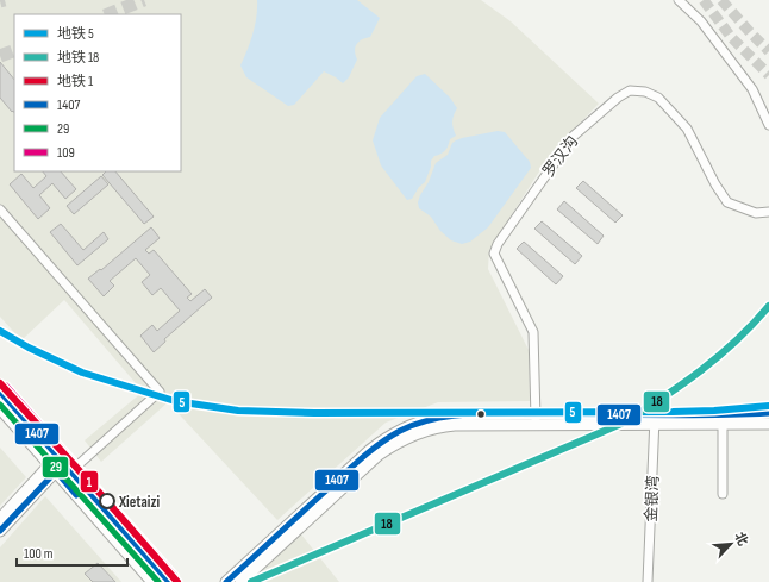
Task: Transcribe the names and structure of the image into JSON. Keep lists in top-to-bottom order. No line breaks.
{"streets":{"street":["罗汉沟","金银湾"]},"places":["Xietaizi"],"lines":["metro line 18","metro line 5","metro line 1","transit line 109","transit line 1407","transit line 29"],"legend":["地铁 5","地铁 18","地铁 1","1407","29","109"],"scale_bar":"100 m","north":"top right"}
